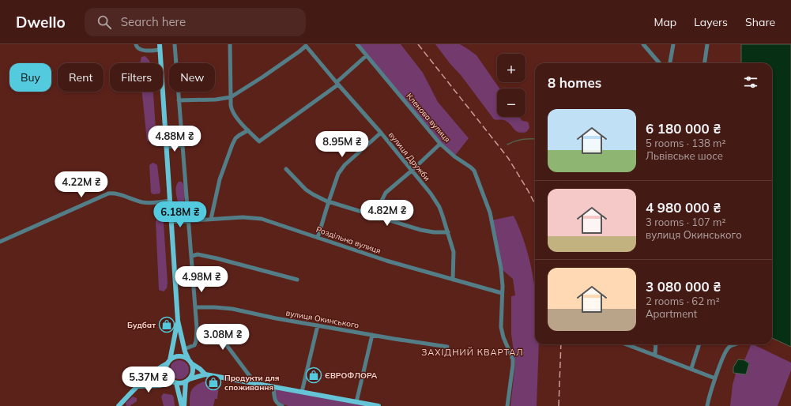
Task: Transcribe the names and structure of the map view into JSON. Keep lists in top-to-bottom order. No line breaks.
{"streets":{"street":["Кленова вулиця","вулиця Дружби","Роздільна вулиця","вулиця Окинського"]},"crossings":[["Кленова вулиця","Роздільна вулиця"],["вулиця Дружби","Роздільна вулиця"]],"districts":["ЗАХІДНИЙ КВАРТАЛ"],"places":{"shop":["Будбат","ЄВРОФЛОРА","Продукти для споживання"]},"page":{"header":"Dwello","search":"Search here","nav":["Map","Layers","Share"],"map_buttons":["+","−"],"chip":["Buy","Rent","Filters","New"],"heading":"8 homes","list":[{"name":"6 180 000 ₴","note":"5 rooms · 138 m² · Львівське шосе"},{"name":"4 980 000 ₴","note":"3 rooms · 107 m² · вулиця Окинського"},{"name":"3 080 000 ₴","note":"2 rooms · 62 m² · Apartment"}],"price":["4.88M ₴","8.95M ₴","4.22M ₴","4.82M ₴","6.18M ₴","4.98M ₴","3.08M ₴","5.37M ₴"]}}
